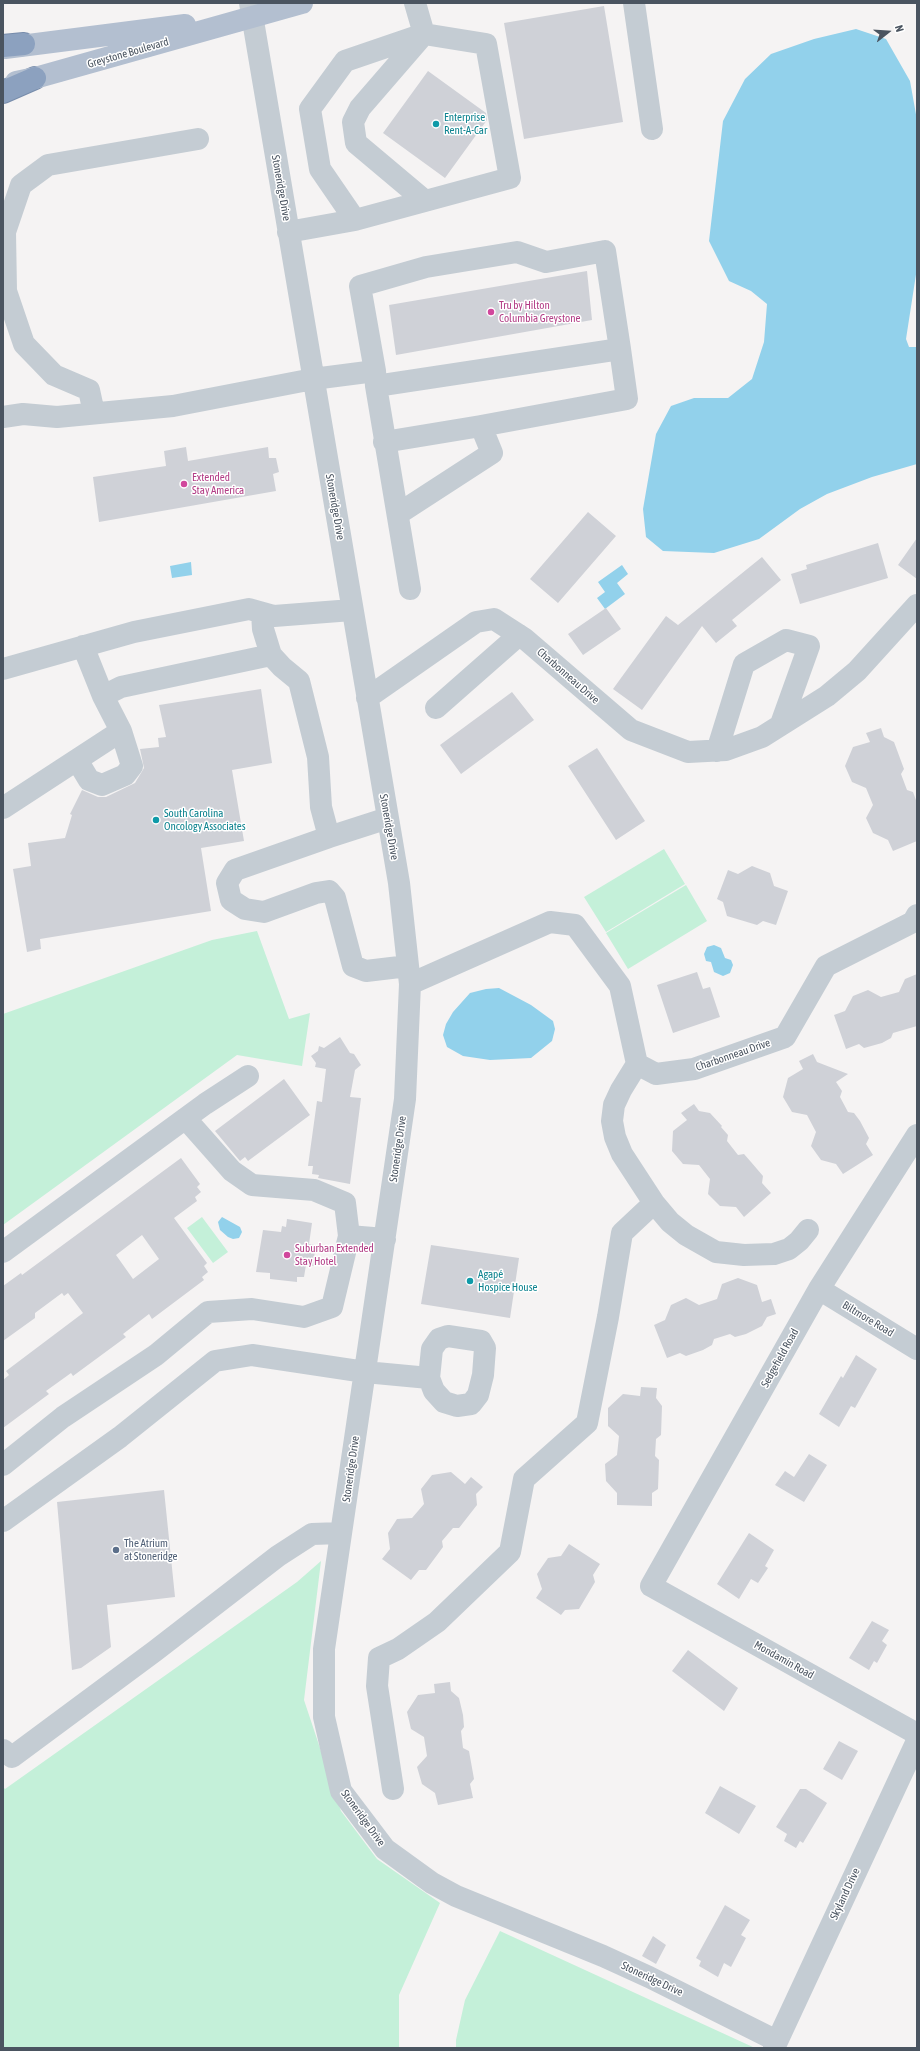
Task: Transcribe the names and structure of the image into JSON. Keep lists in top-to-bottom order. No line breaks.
{"streets":{"main road":["Greystone Boulevard"],"street":["Stoneridge Drive","Charbonneau Drive","Biltmore Road","Sedgefield Road","Mondamin Road","Skyland Drive"]},"crossings":[["Greystone Boulevard","Stoneridge Drive"],["Stoneridge Drive","Charbonneau Drive"],["Stoneridge Drive","Skyland Drive"],["Biltmore Road","Sedgefield Road"],["Sedgefield Road","Mondamin Road"]],"places":["Enterprise Rent-A-Car","Tru by Hilton Columbia Greystone","Extended Stay America","South Carolina Oncology Associates","Suburban Extended Stay Hotel","Agapé Hospice House","The Atrium at Stoneridge"],"north":"right"}
